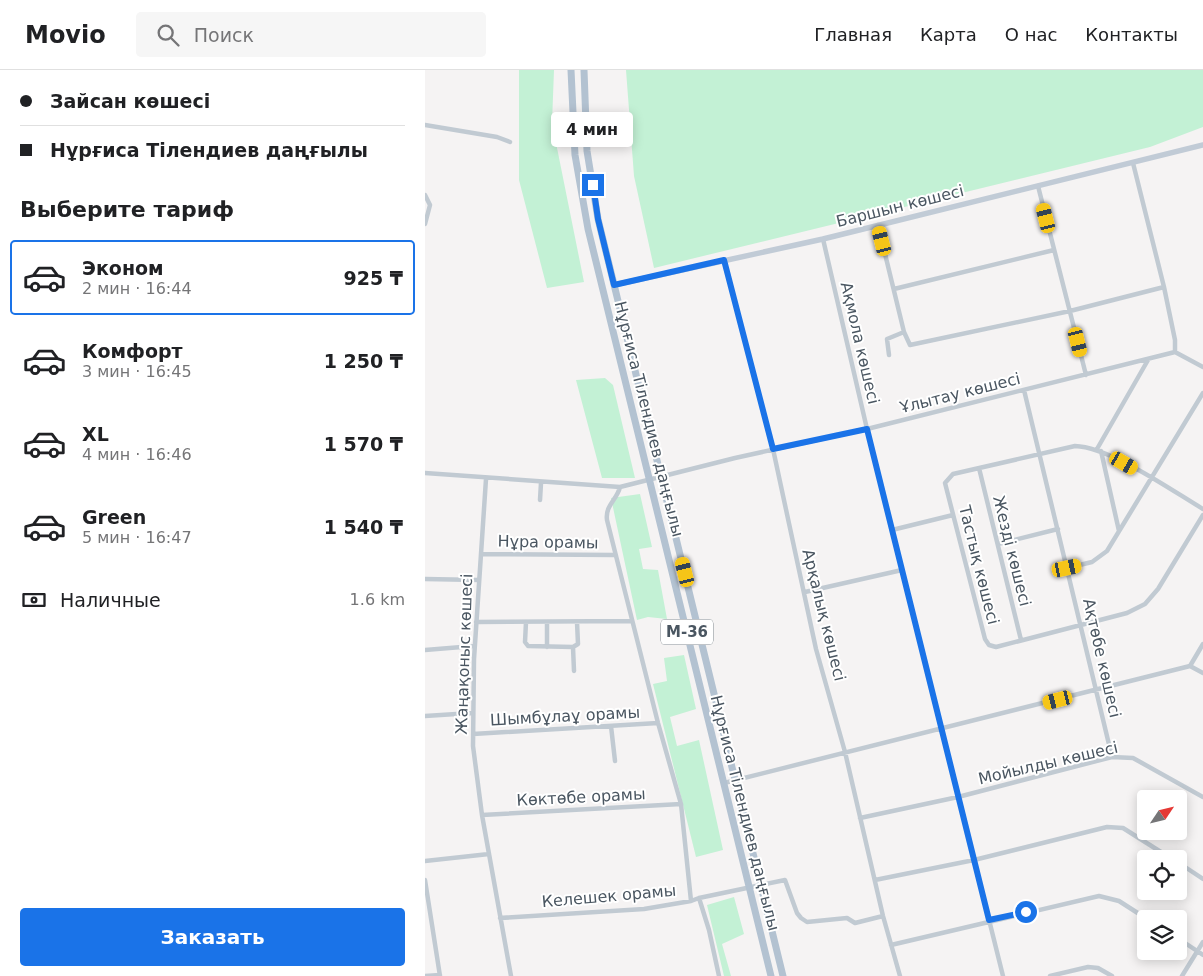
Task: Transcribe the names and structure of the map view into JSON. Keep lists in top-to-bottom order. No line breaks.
{"streets":{"main road":["Нұрғиса Тілендиев даңғылы","M-36"],"street":["Баршын көшесі","Ақмола көшесі","Ұлытау көшесі","Нұра орамы","Жезді көшесі","Тастық көшесі","Арқалық көшесі","Жаңақоныс көшесі","Ақтөбе көшесі","Шымбұлаұ орамы","Мойылды көшесі","Көктөбе орамы","Келешек орамы"]},"crossings":[["Баршын көшесі","Ақмола көшесі"],["Баршын көшесі","Нұрғиса Тілендиев даңғылы"],["Баршын көшесі","Арқалық көшесі"],["Ақмола көшесі","Ұлытау көшесі"],["Ақмола көшесі","Мойылды көшесі"],["Ұлытау көшесі","Нұрғиса Тілендиев даңғылы"],["Ұлытау көшесі","Арқалық көшесі"],["Ұлытау көшесі","Жаңақоныс көшесі"],["Ұлытау көшесі","Ақтөбе көшесі"],["Нұрғиса Тілендиев даңғылы","Келешек орамы"],["Нұра орамы","Жаңақоныс көшесі"],["Жезді көшесі","Тастық көшесі"],["Арқалық көшесі","Мойылды көшесі"],["Арқалық көшесі","Келешек орамы"],["Жаңақоныс көшесі","Шымбұлаұ орамы"],["Жаңақоныс көшесі","Көктөбе орамы"],["Жаңақоныс көшесі","Келешек орамы"],["Ақтөбе көшесі","Мойылды көшесі"]],"north":"top right","page":{"header":"Movio","search":"Поиск","nav":["Главная","Карта","О нас","Контакты"],"banner":["Зайсан көшесі","Нұрғиса Тілендиев даңғылы"],"bubble":"4 мин","heading":"Выберите тариф","list":[{"name":"Эконом","note":"2 мин · 16:44","value":"925 ₸"},{"name":"Комфорт","note":"3 мин · 16:45","value":"1 250 ₸"},{"name":"XL","note":"4 мин · 16:46","value":"1 570 ₸"},{"name":"Green","note":"5 мин · 16:47","value":"1 540 ₸"}],"pay":["Наличные","1.6 km"],"buttons":"Заказать"}}
